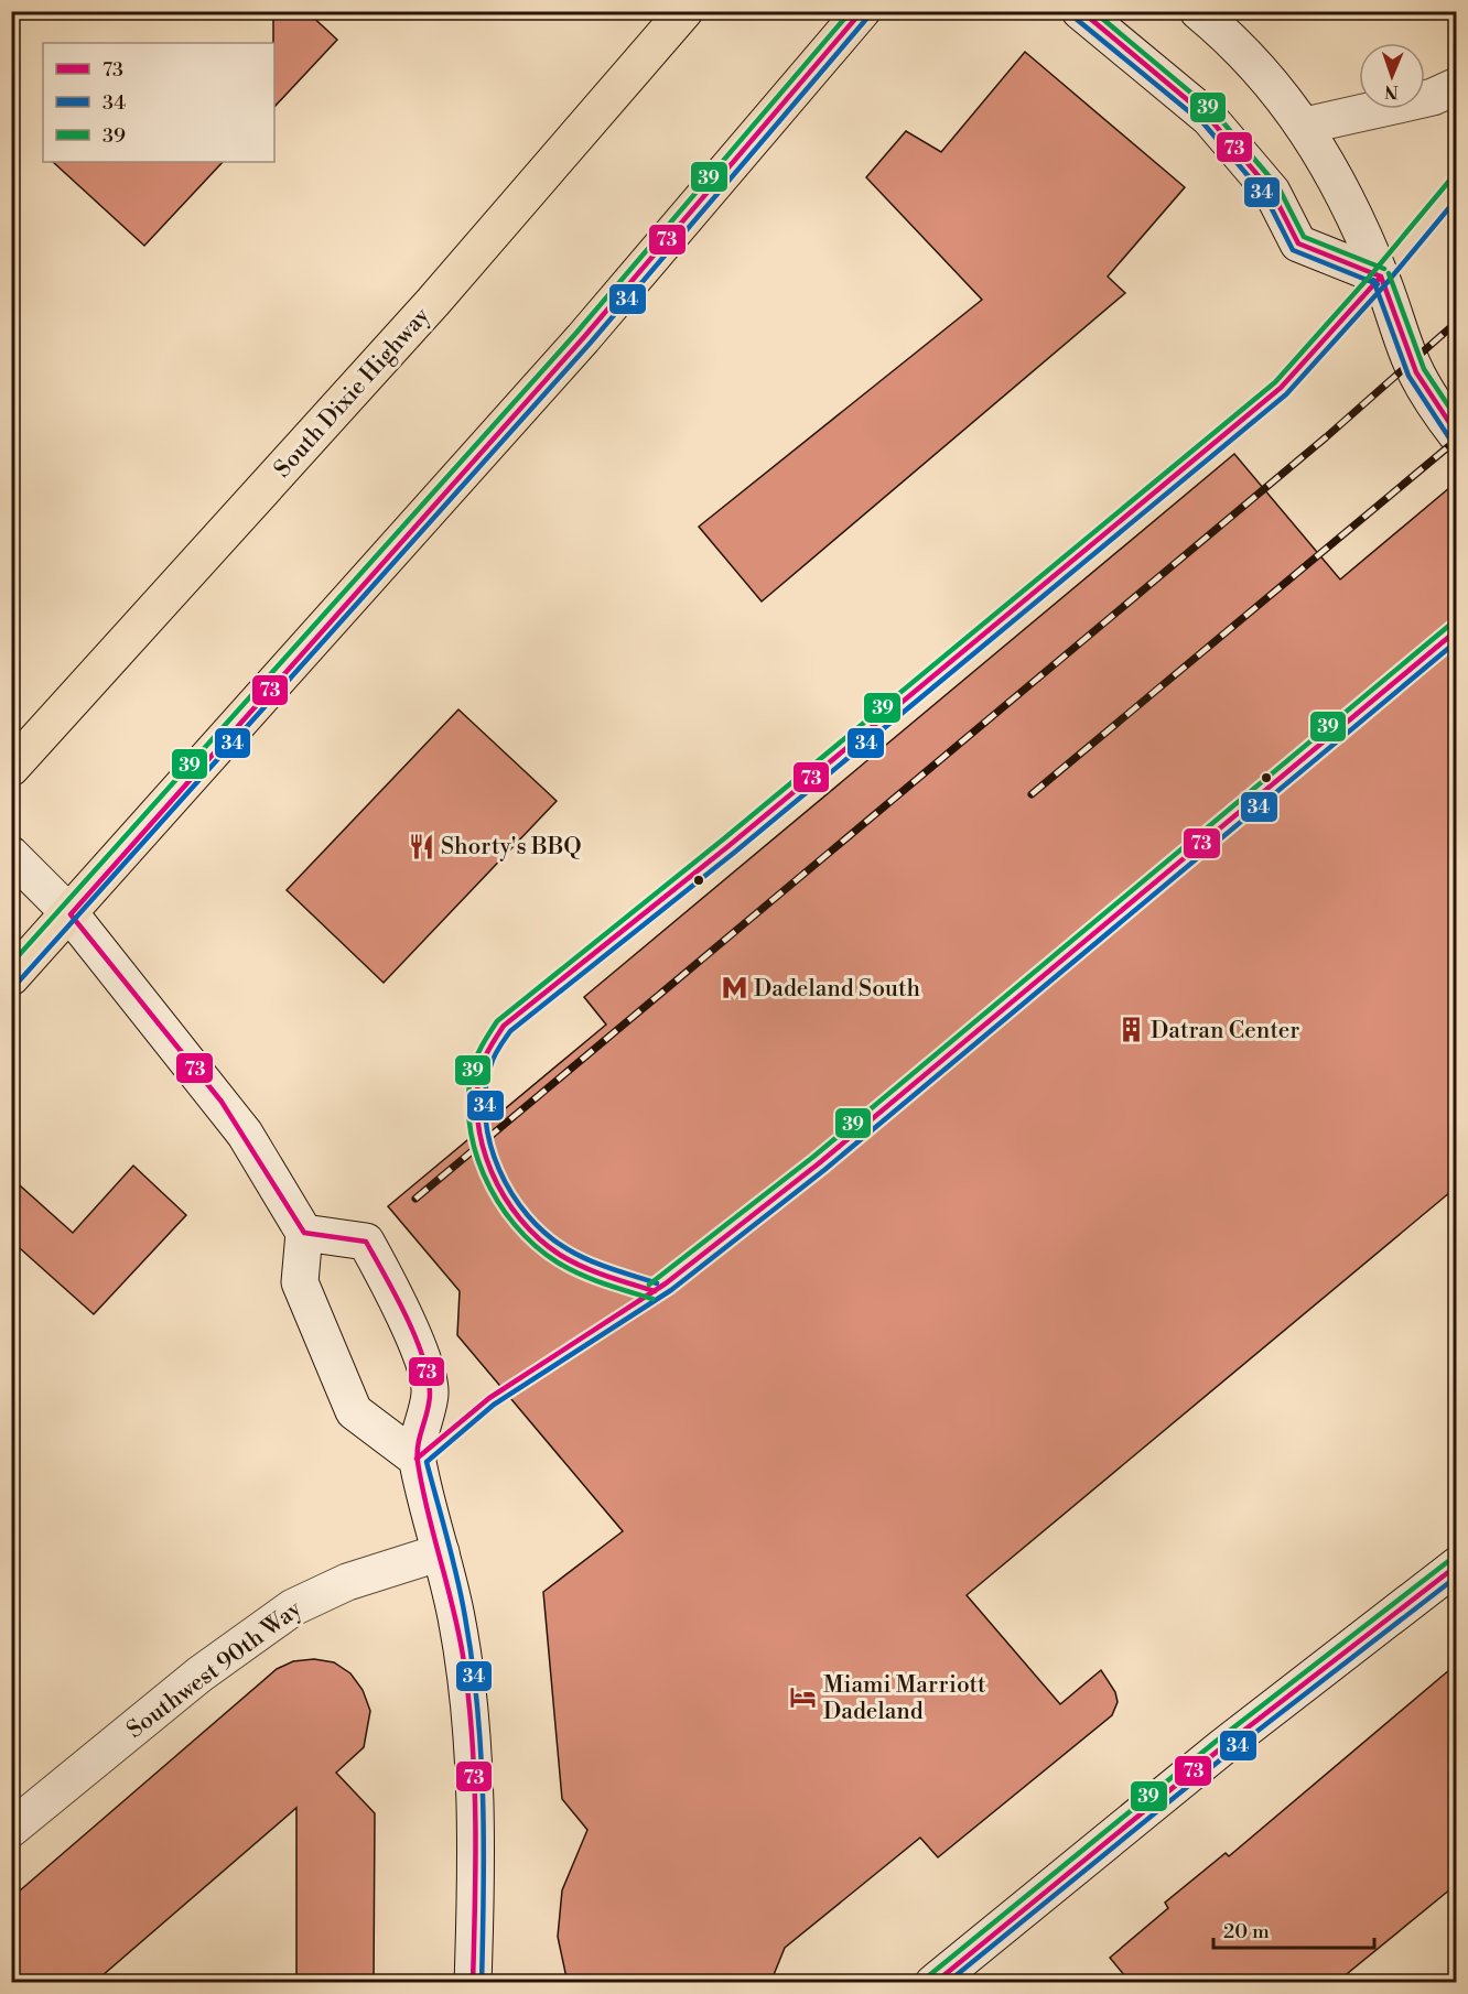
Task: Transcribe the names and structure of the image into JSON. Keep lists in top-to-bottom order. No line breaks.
{"streets":{"highway":["South Dixie Highway"],"street":["Southwest 90th Way"]},"places":{"restaurant":["Shorty's BBQ"],"metro station":["Dadeland South"],"building":["Datran Center"],"hotel":["Miami Marriott Dadeland"]},"lines":["transit line 73","transit line 39","transit line 34"],"legend":["73","34","39"],"scale_bar":"20 m","north":"bottom"}
